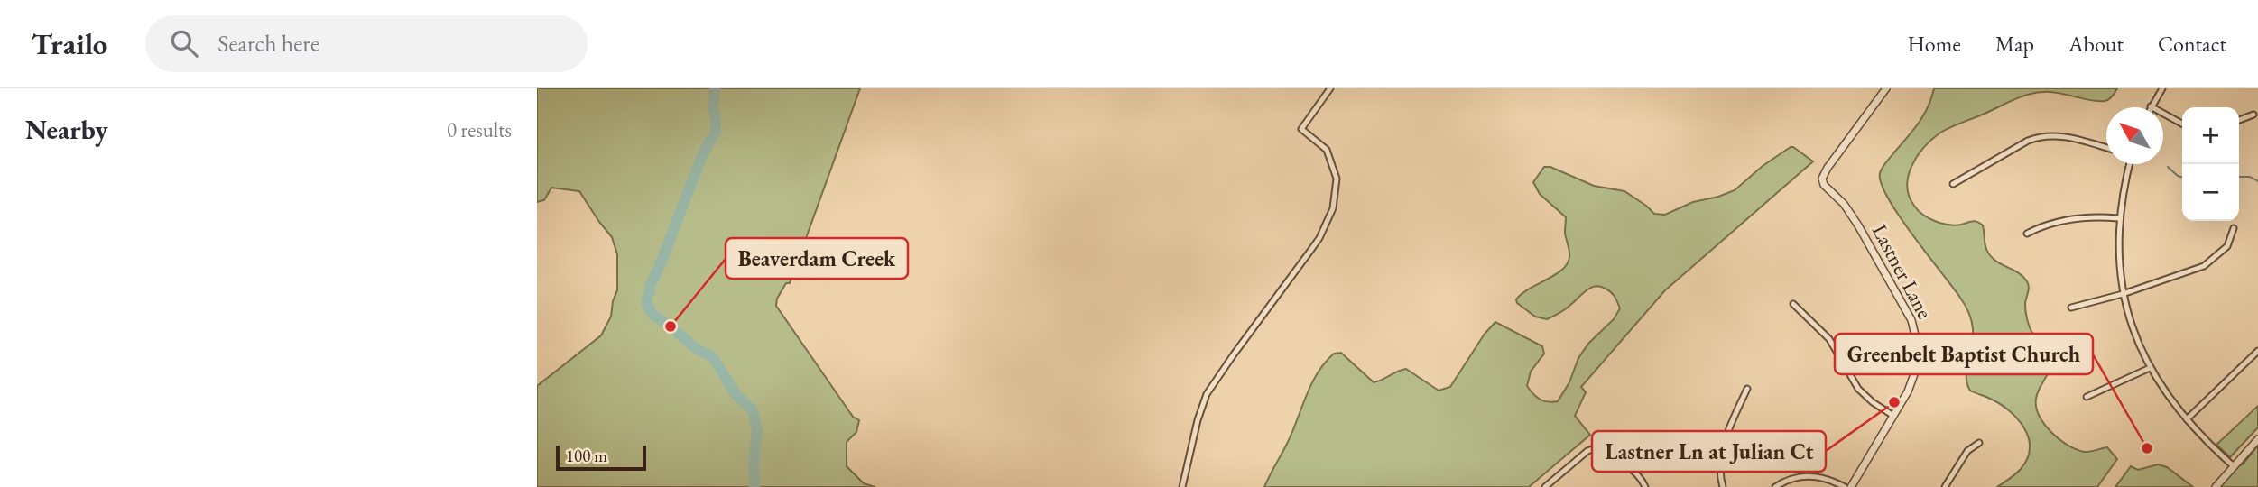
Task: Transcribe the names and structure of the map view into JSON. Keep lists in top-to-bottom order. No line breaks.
{"streets":{"street":["Lastner Lane"]},"places":["Beaverdam Creek","Lastner Ln at Julian Ct","Greenbelt Baptist Church"],"scale_bar":"100 m","north":"top left","page":{"header":"Trailo","search":"Search here","nav":["Home","Map","About","Contact"],"heading":["Nearby","0 results"],"map_buttons":["+","−"],"scale":"100 m"}}
